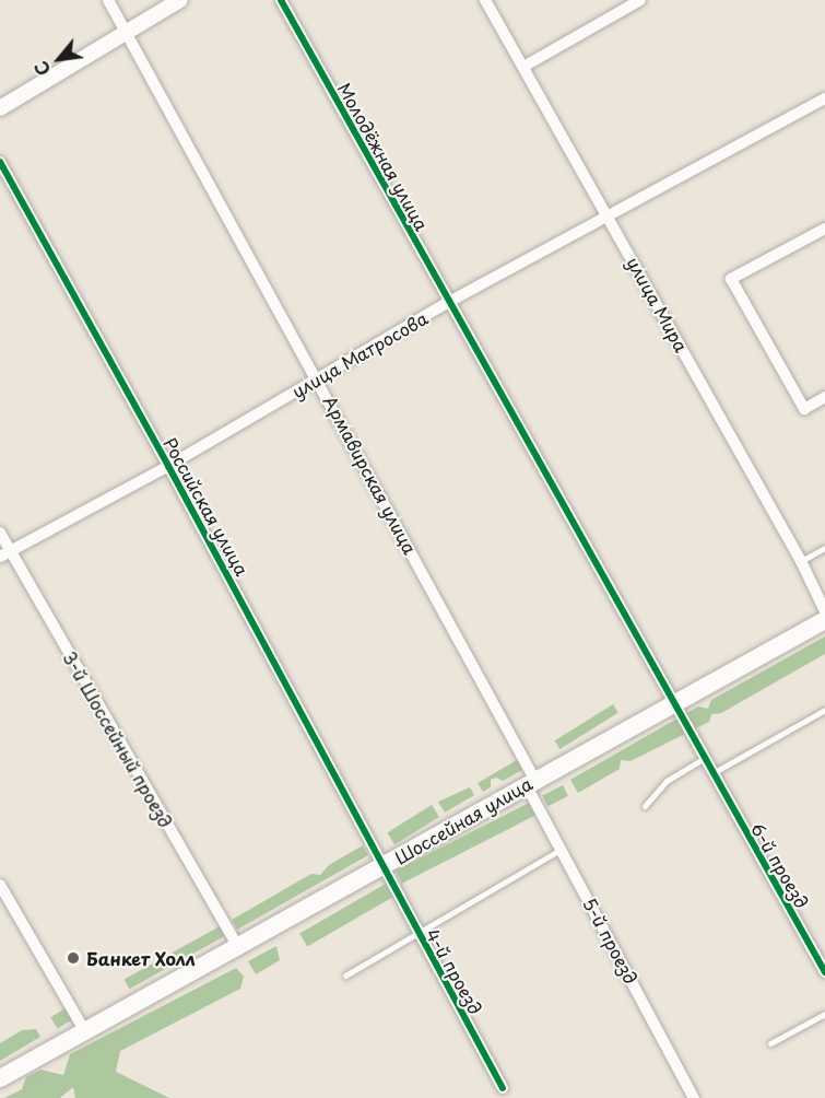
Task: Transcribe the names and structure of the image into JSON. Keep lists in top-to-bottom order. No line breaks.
{"streets":{"main road":["Шоссейная улица"],"street":["Молодёжная улица","улица Мира","улица Матросова","Армавирская улица","Российская улица","3-й Шоссейный проезд","6-й проезд","5-й проезд","4-й проезд"]},"crossings":[["Молодёжная улица","улица Матросова"],["Молодёжная улица","Шоссейная улица"],["Молодёжная улица","6-й проезд"],["улица Мира","улица Матросова"],["улица Матросова","Армавирская улица"],["улица Матросова","Российская улица"],["улица Матросова","3-й Шоссейный проезд"],["Армавирская улица","Шоссейная улица"],["Армавирская улица","5-й проезд"],["Российская улица","Шоссейная улица"],["Российская улица","4-й проезд"],["3-й Шоссейный проезд","Шоссейная улица"],["Шоссейная улица","6-й проезд"],["Шоссейная улица","5-й проезд"],["Шоссейная улица","4-й проезд"]],"places":["Банкет Холл"],"north":"bottom left"}
